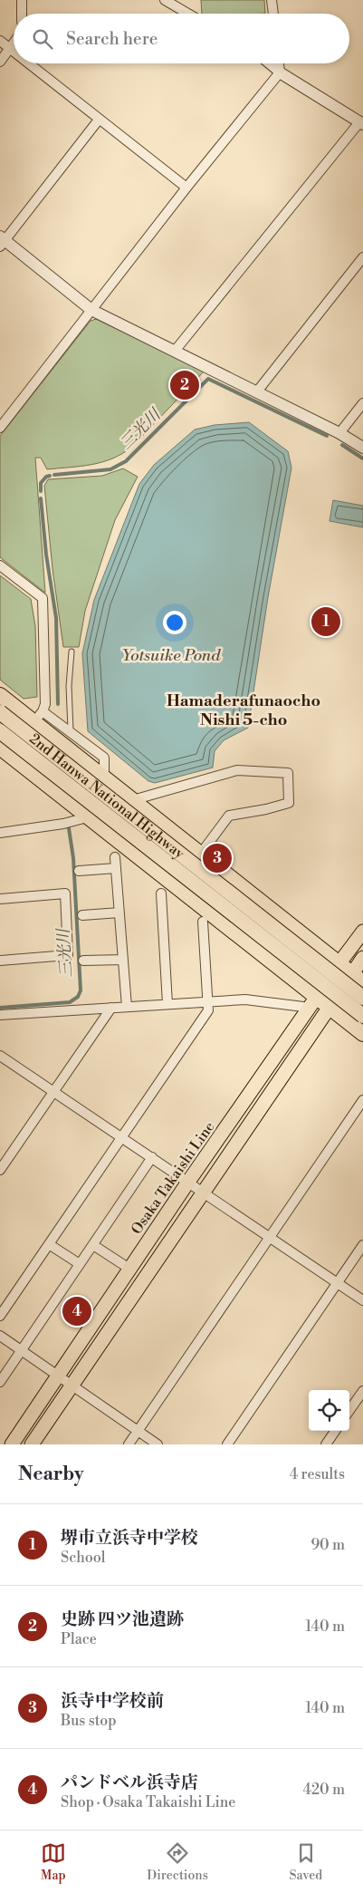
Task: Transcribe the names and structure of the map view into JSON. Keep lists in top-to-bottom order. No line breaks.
{"streets":{"highway":["2nd Hanwa National Highway"],"main road":["Osaka Takaishi Line"]},"districts":["Hamaderafunaocho Nishi 5-cho"],"water":["三光川","Yotsuike Pond"],"page":{"search":"Search here","pins":["2","1","3","4"],"heading":["Nearby","4 results"],"list":[{"mark":"1","name":"堺市立浜寺中学校","note":"School","value":"90 m"},{"mark":"2","name":"史跡 四ツ池遺跡","note":"Place","value":"140 m"},{"mark":"3","name":"浜寺中学校前","note":"Bus stop","value":"140 m"},{"mark":"4","name":"パンドベル浜寺店","note":"Shop · Osaka Takaishi Line","value":"420 m"}],"nav":["Map","Directions","Saved"]}}
